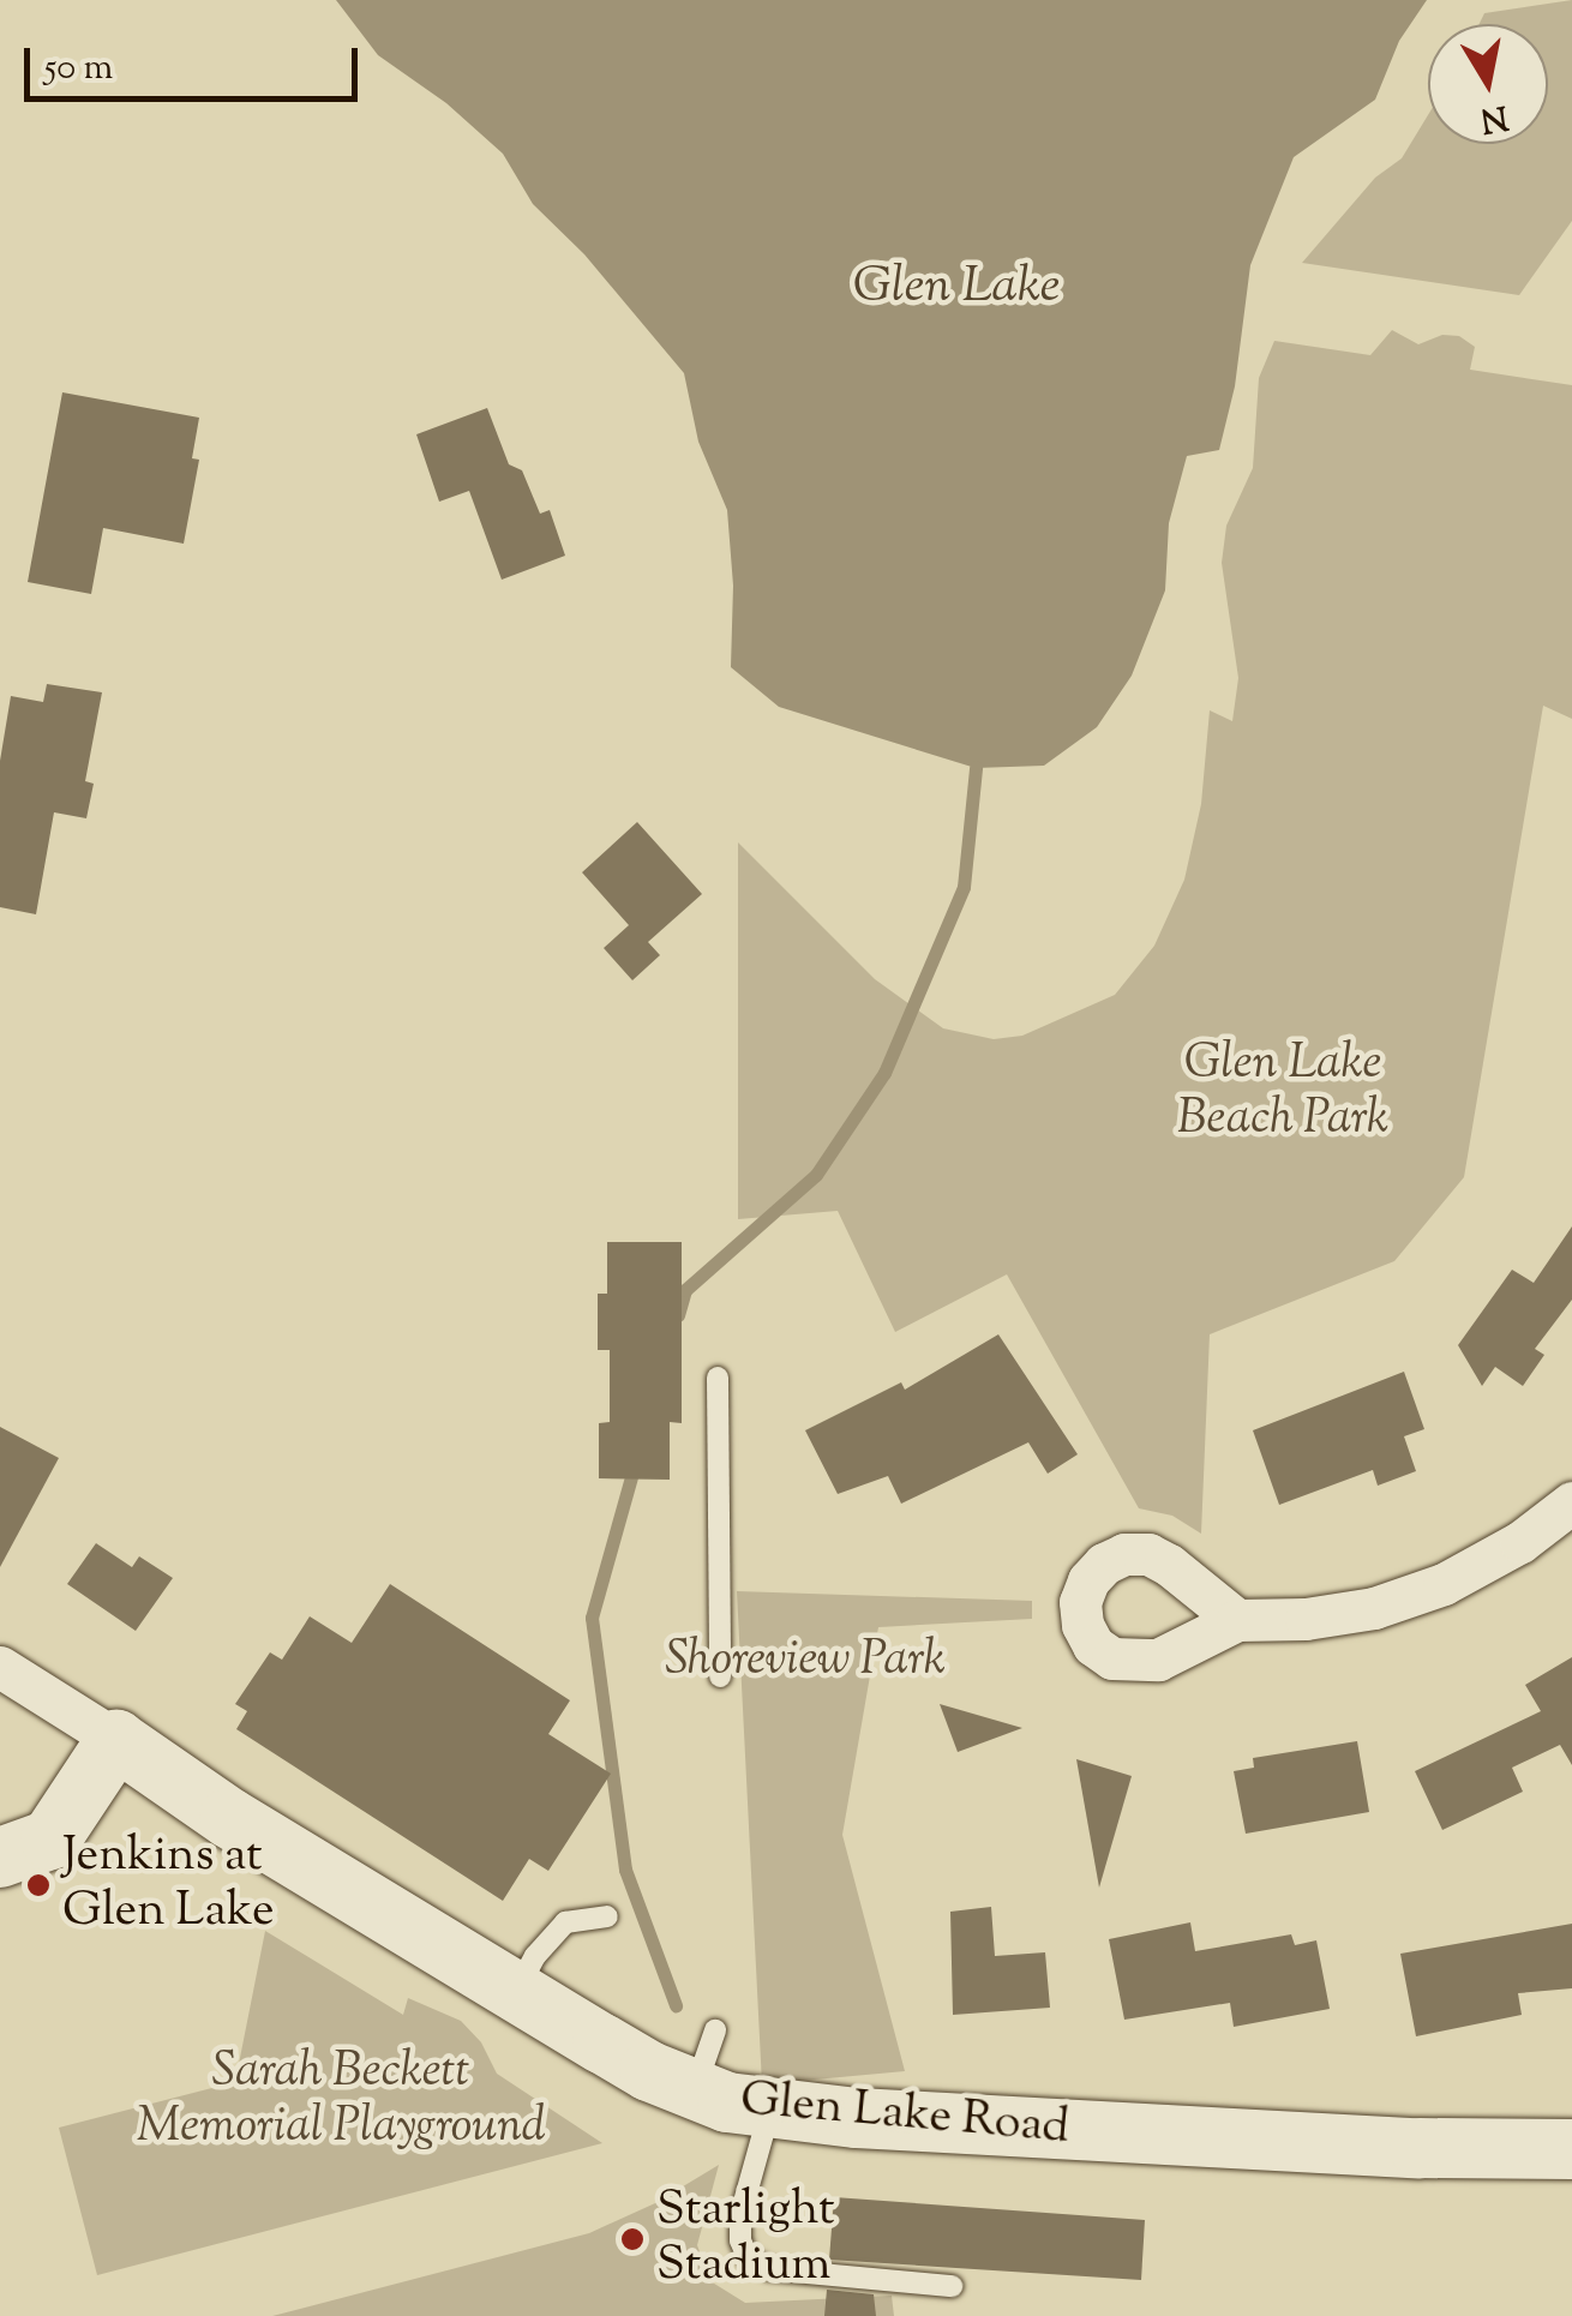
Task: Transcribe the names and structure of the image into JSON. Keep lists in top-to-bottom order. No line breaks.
{"streets":{"street":["Glen Lake Road"]},"water":["Glen Lake"],"parks":["Glen Lake Beach Park","Shoreview Park","Sarah Beckett Memorial Playground"],"places":["Jenkins at Glen Lake","Starlight Stadium"],"scale_bar":"50 m","north":"bottom"}
